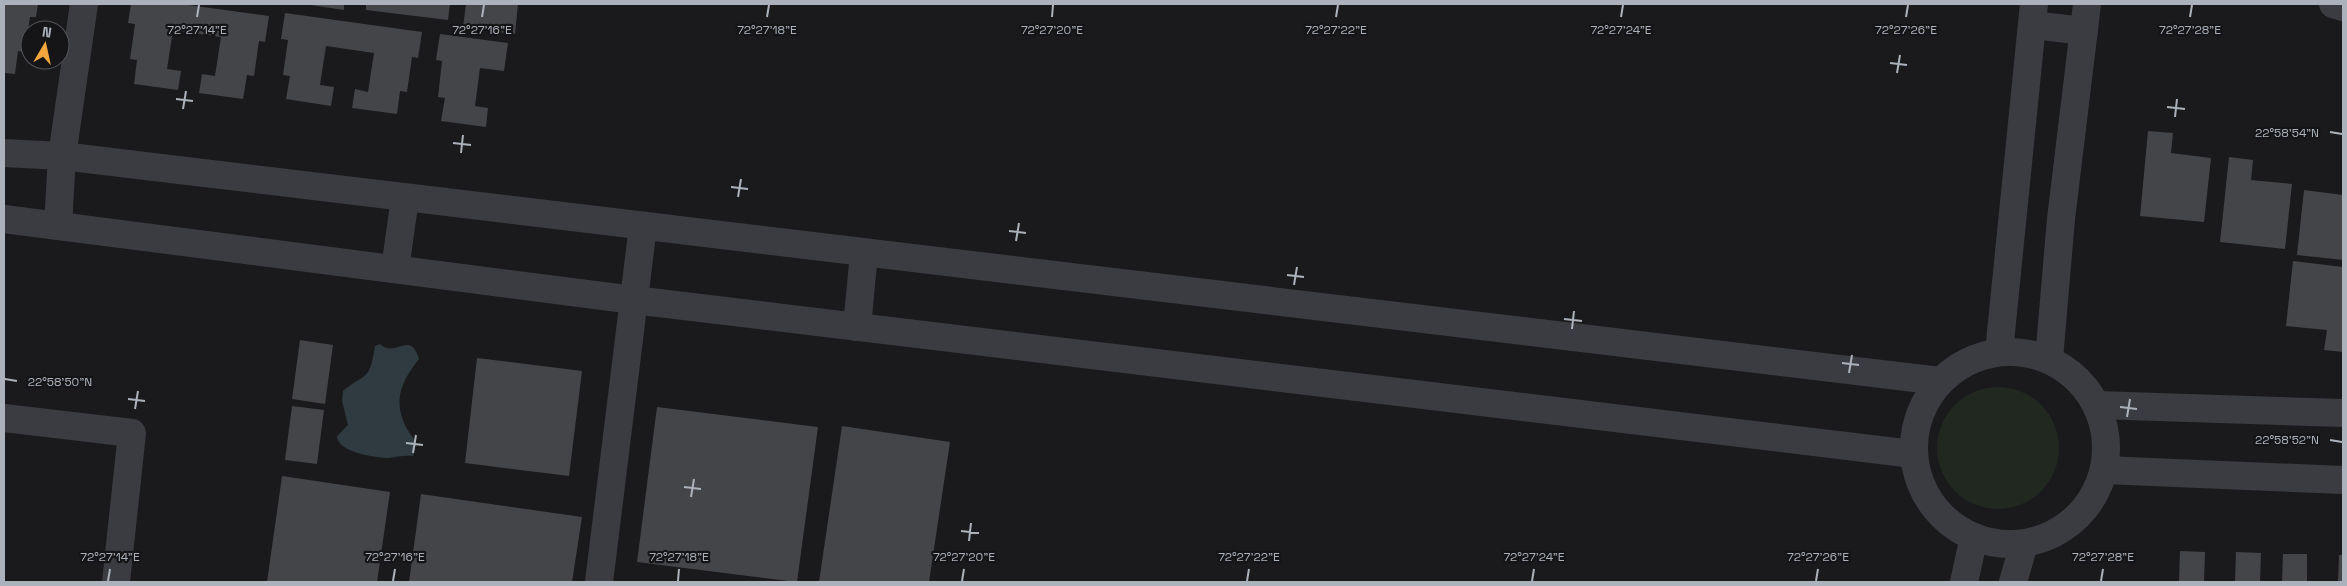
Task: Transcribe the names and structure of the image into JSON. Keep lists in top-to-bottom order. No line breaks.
{"north":"top","coordinates":["72°27'14\"E","72°27'16\"E","72°27'18\"E","72°27'20\"E","72°27'22\"E","72°27'24\"E","72°27'26\"E","72°27'28\"E","22°58'54\"N","22°58'50\"N","22°58'52\"N"]}
